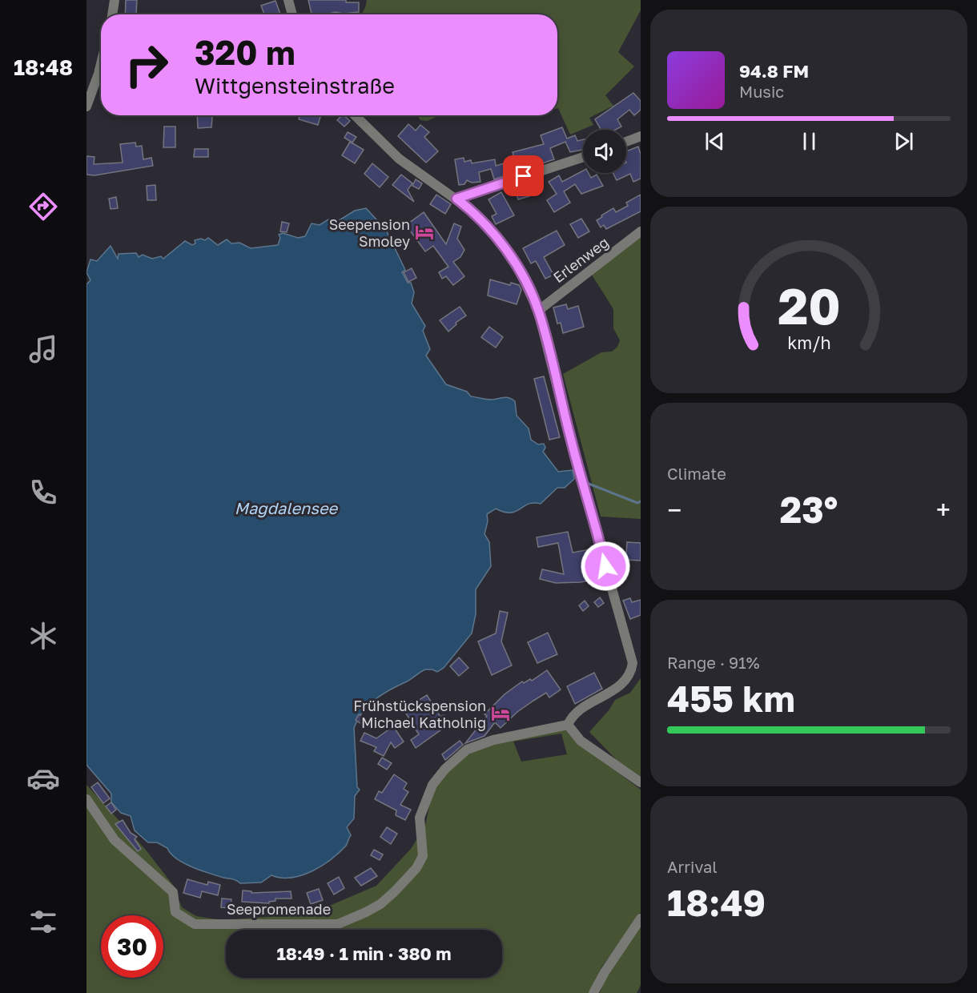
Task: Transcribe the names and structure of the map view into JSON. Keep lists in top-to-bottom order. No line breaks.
{"streets":{"street":["Erlenweg","Seepromenade"]},"water":["Magdalensee"],"places":{"hotel":["Seepension Smoley","Frühstückspension Michael Katholnig"]},"page":{"tabs":"18:48","turn":["320 m","Wittgensteinstraße"],"song":["94.8 FM","Music"],"tile":["Climate",["Range · 91%","455 km"],["Arrival","18:49"]],"heat":["−","23°","+"],"limit":"30","trip":"18:49 · 1 min · 380 m","gauge":["20","km/h"]}}
